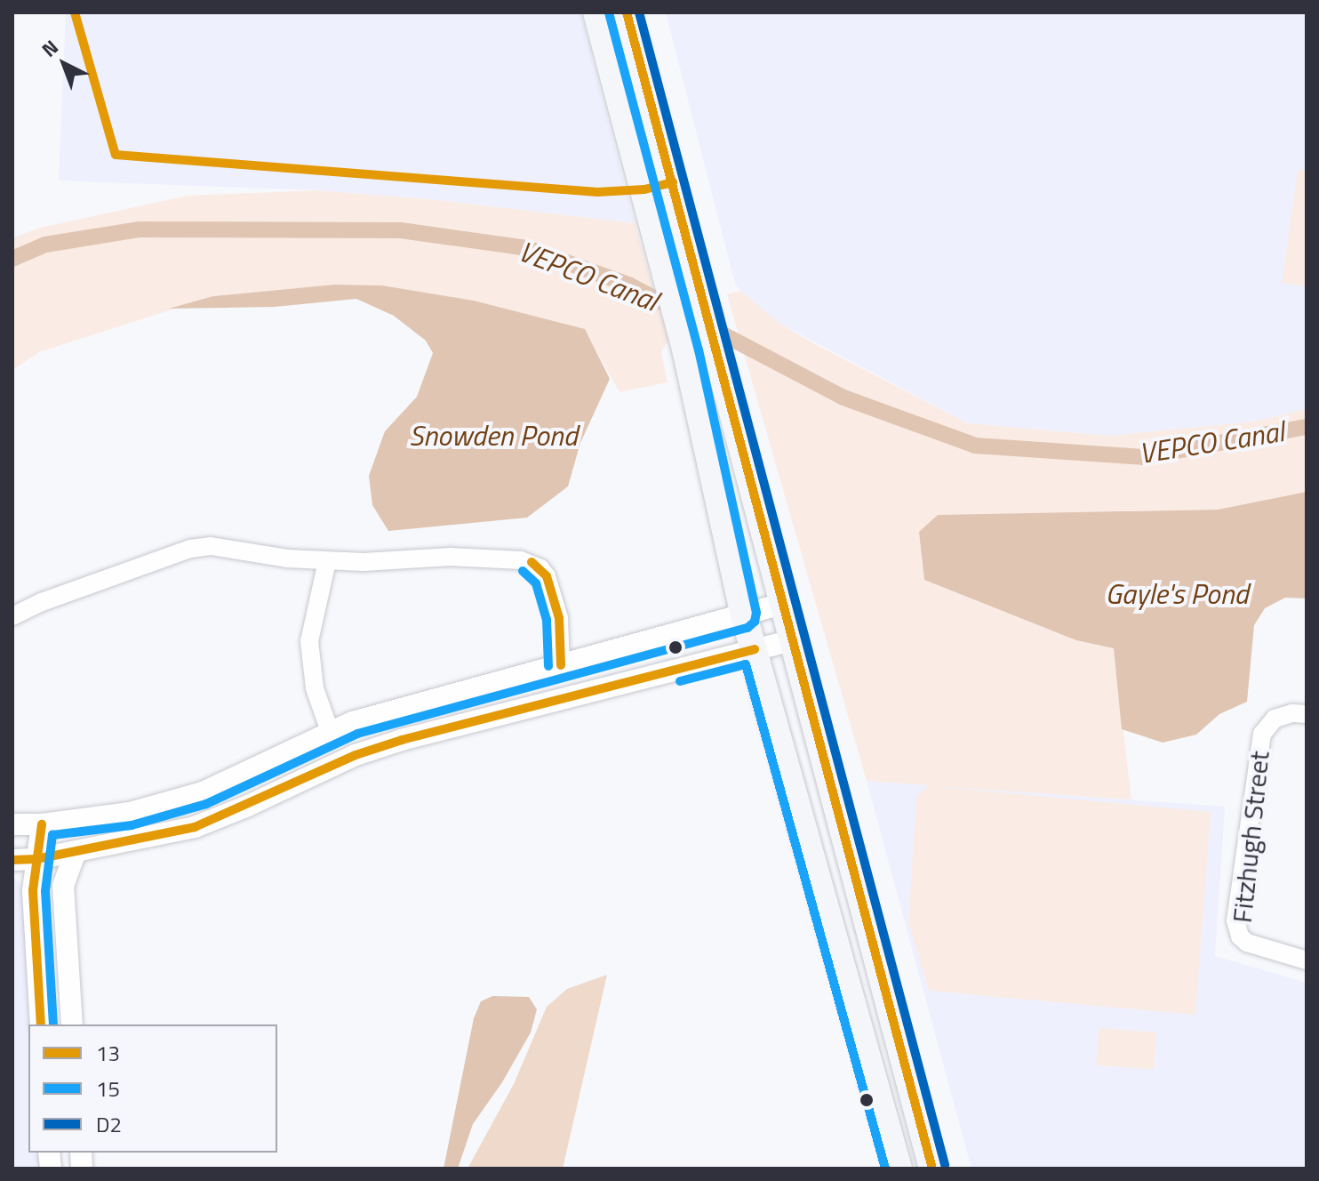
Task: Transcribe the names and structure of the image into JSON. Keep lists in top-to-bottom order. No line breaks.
{"streets":{"street":["Fitzhugh Street"]},"water":["VEPCO Canal","Snowden Pond","Gayle's Pond"],"lines":["transit line 13","transit line 15","transit line D2"],"legend":["13","15","D2"],"north":"top left"}
